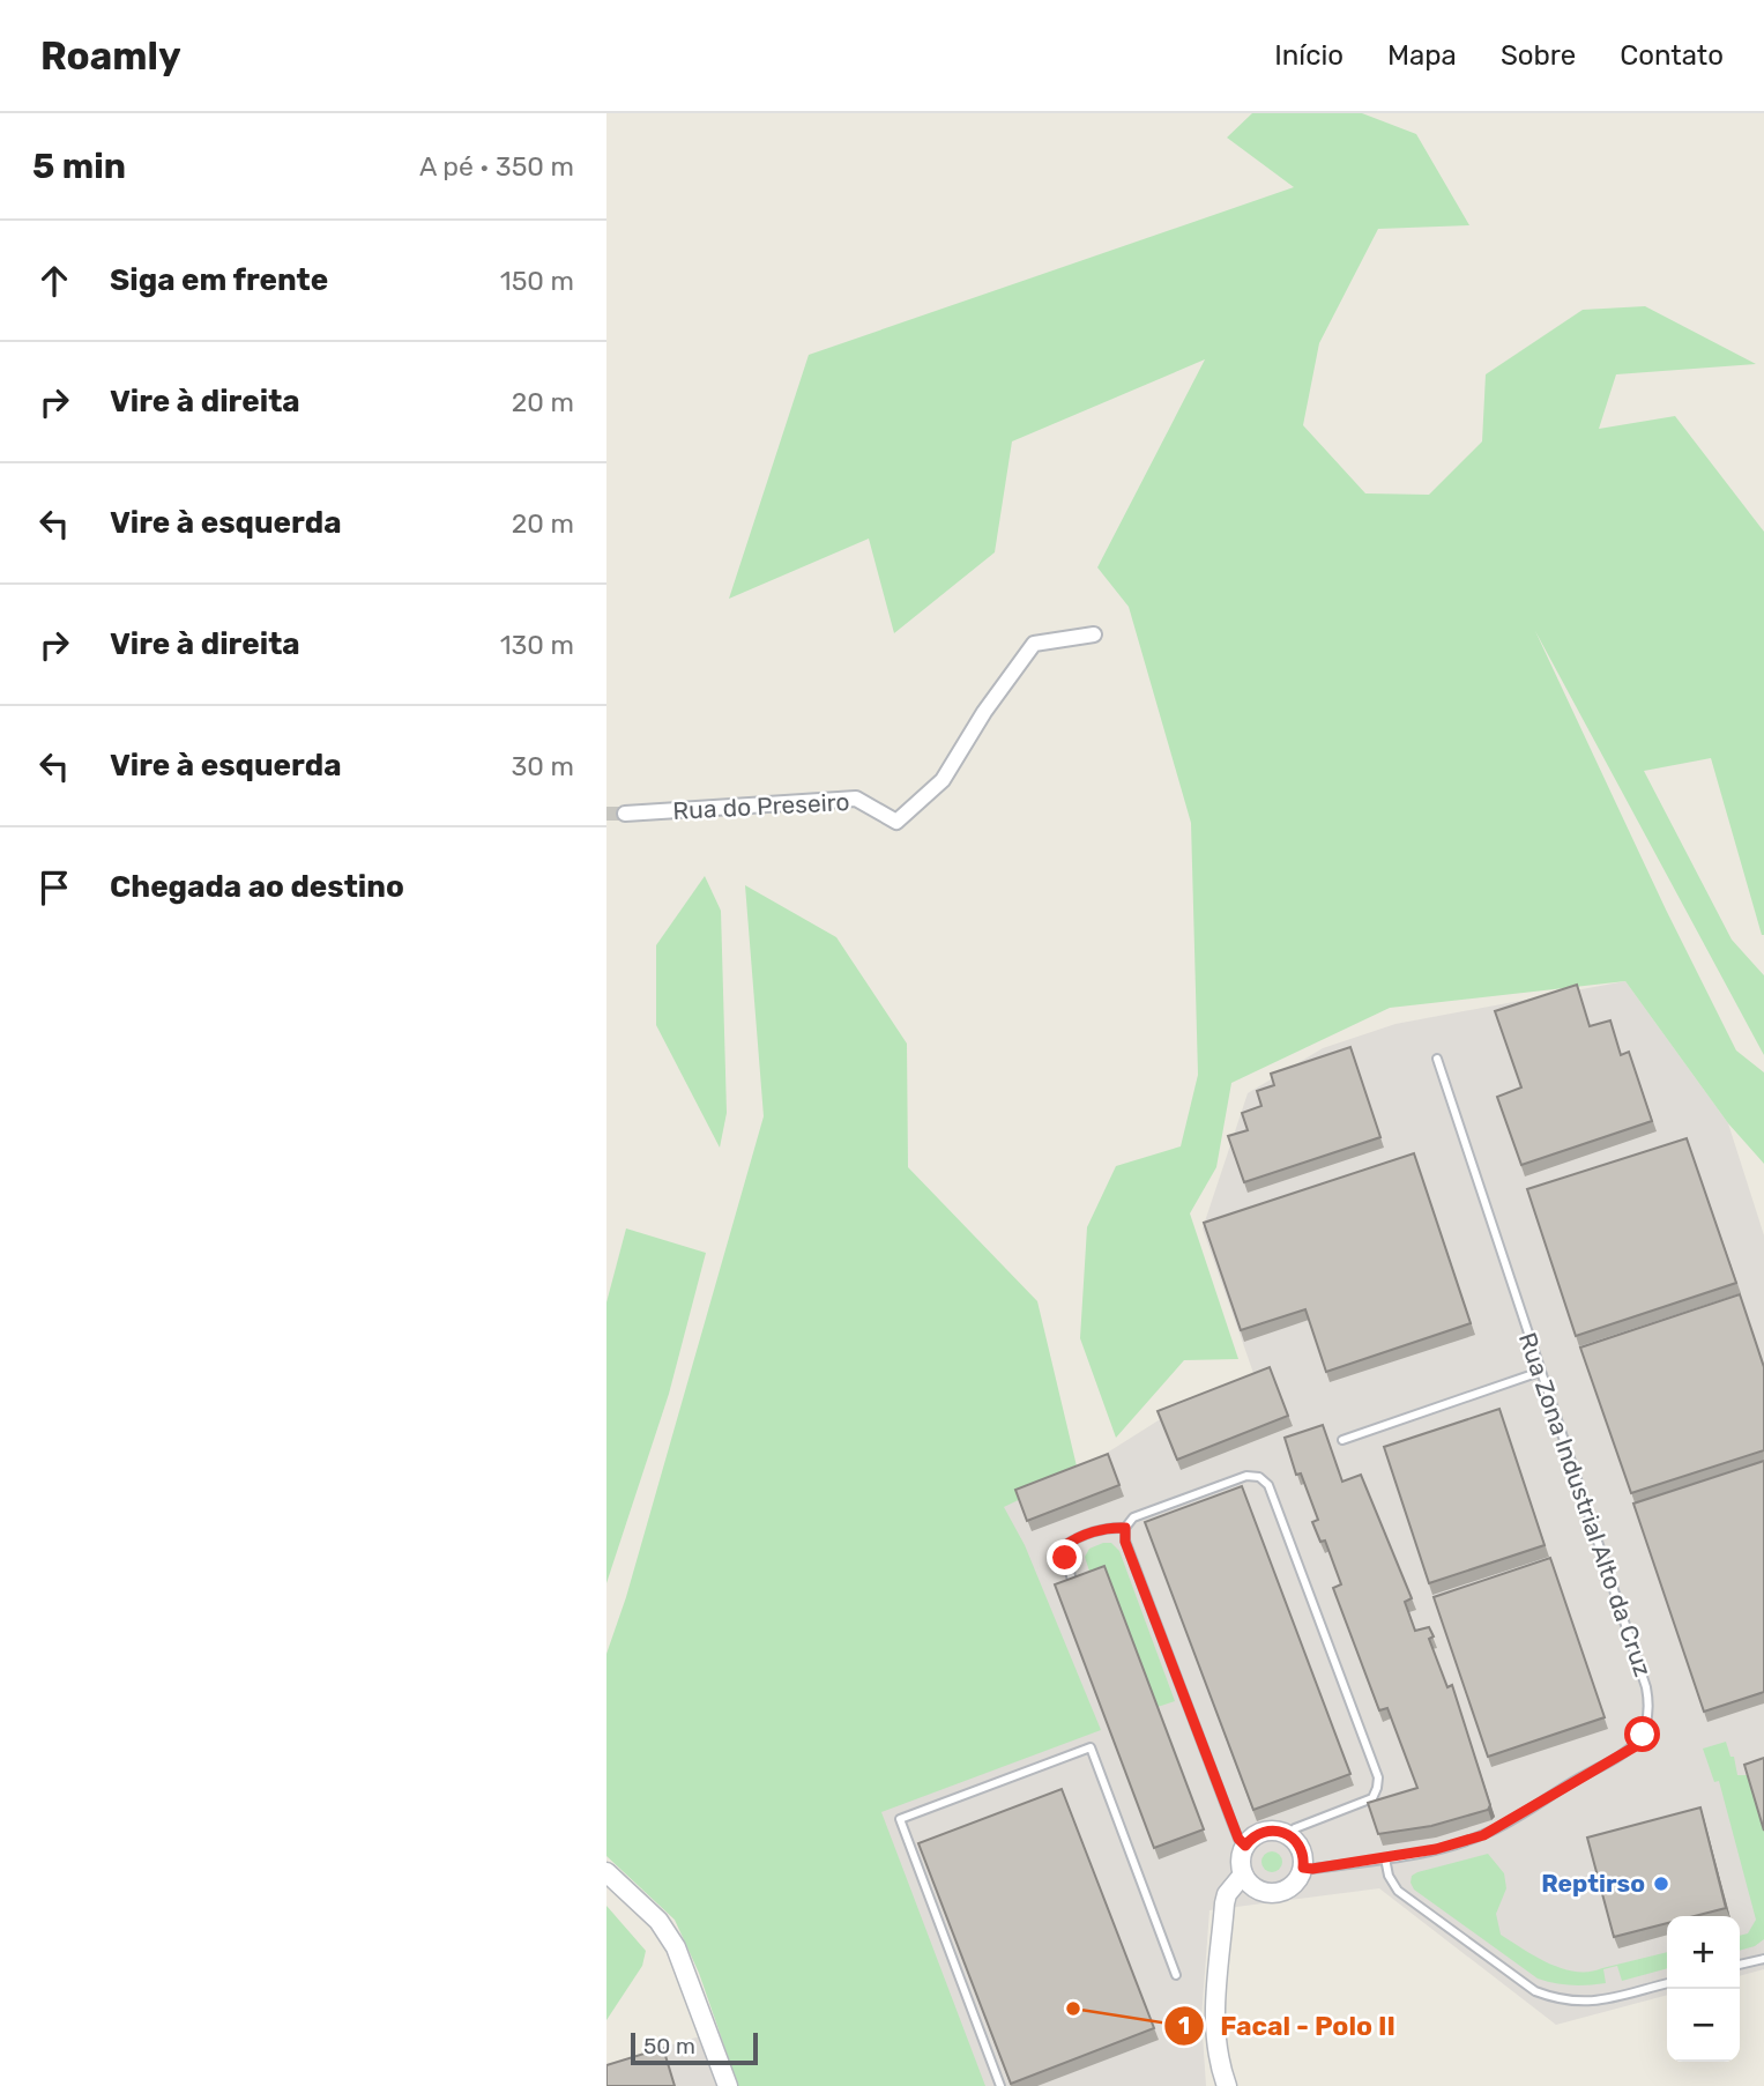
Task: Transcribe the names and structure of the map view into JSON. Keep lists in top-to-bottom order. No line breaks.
{"streets":{"street":["Rua do Preseiro"],"lane":["Rua Zona Industrial Alto da Cruz"]},"places":["Reptirso","Facal - Polo II"],"scale_bar":"50 m","page":{"header":"Roamly","nav":["Início","Mapa","Sobre","Contato"],"heading":["5 min","A pé · 350 m"],"list":[["Siga em frente","150 m"],["Vire à direita","20 m"],["Vire à esquerda","20 m"],["Vire à direita","130 m"],["Vire à esquerda","30 m"],"Chegada ao destino"],"map_buttons":["+","−"],"scale":"50 m"}}
